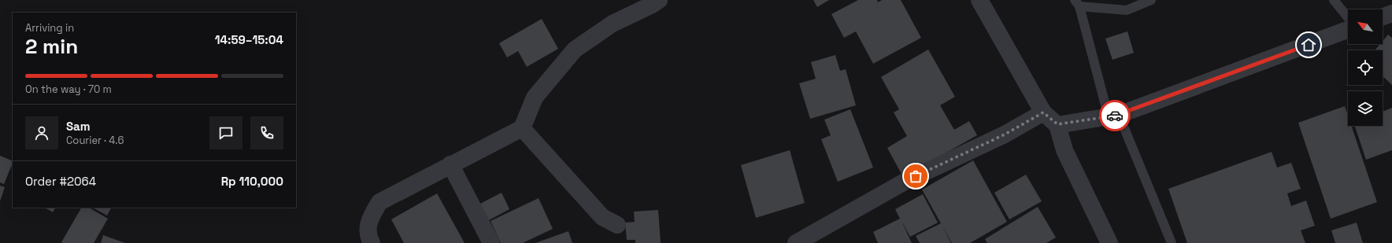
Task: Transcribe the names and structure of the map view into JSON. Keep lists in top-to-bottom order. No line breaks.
{"north":"top left","page":{"heading":["2 min","Arriving in","14:59–15:04"],"panel":["Sam","Courier · 4.6","Order #2064","Rp 110,000"],"bar":"On the way · 70 m"}}
